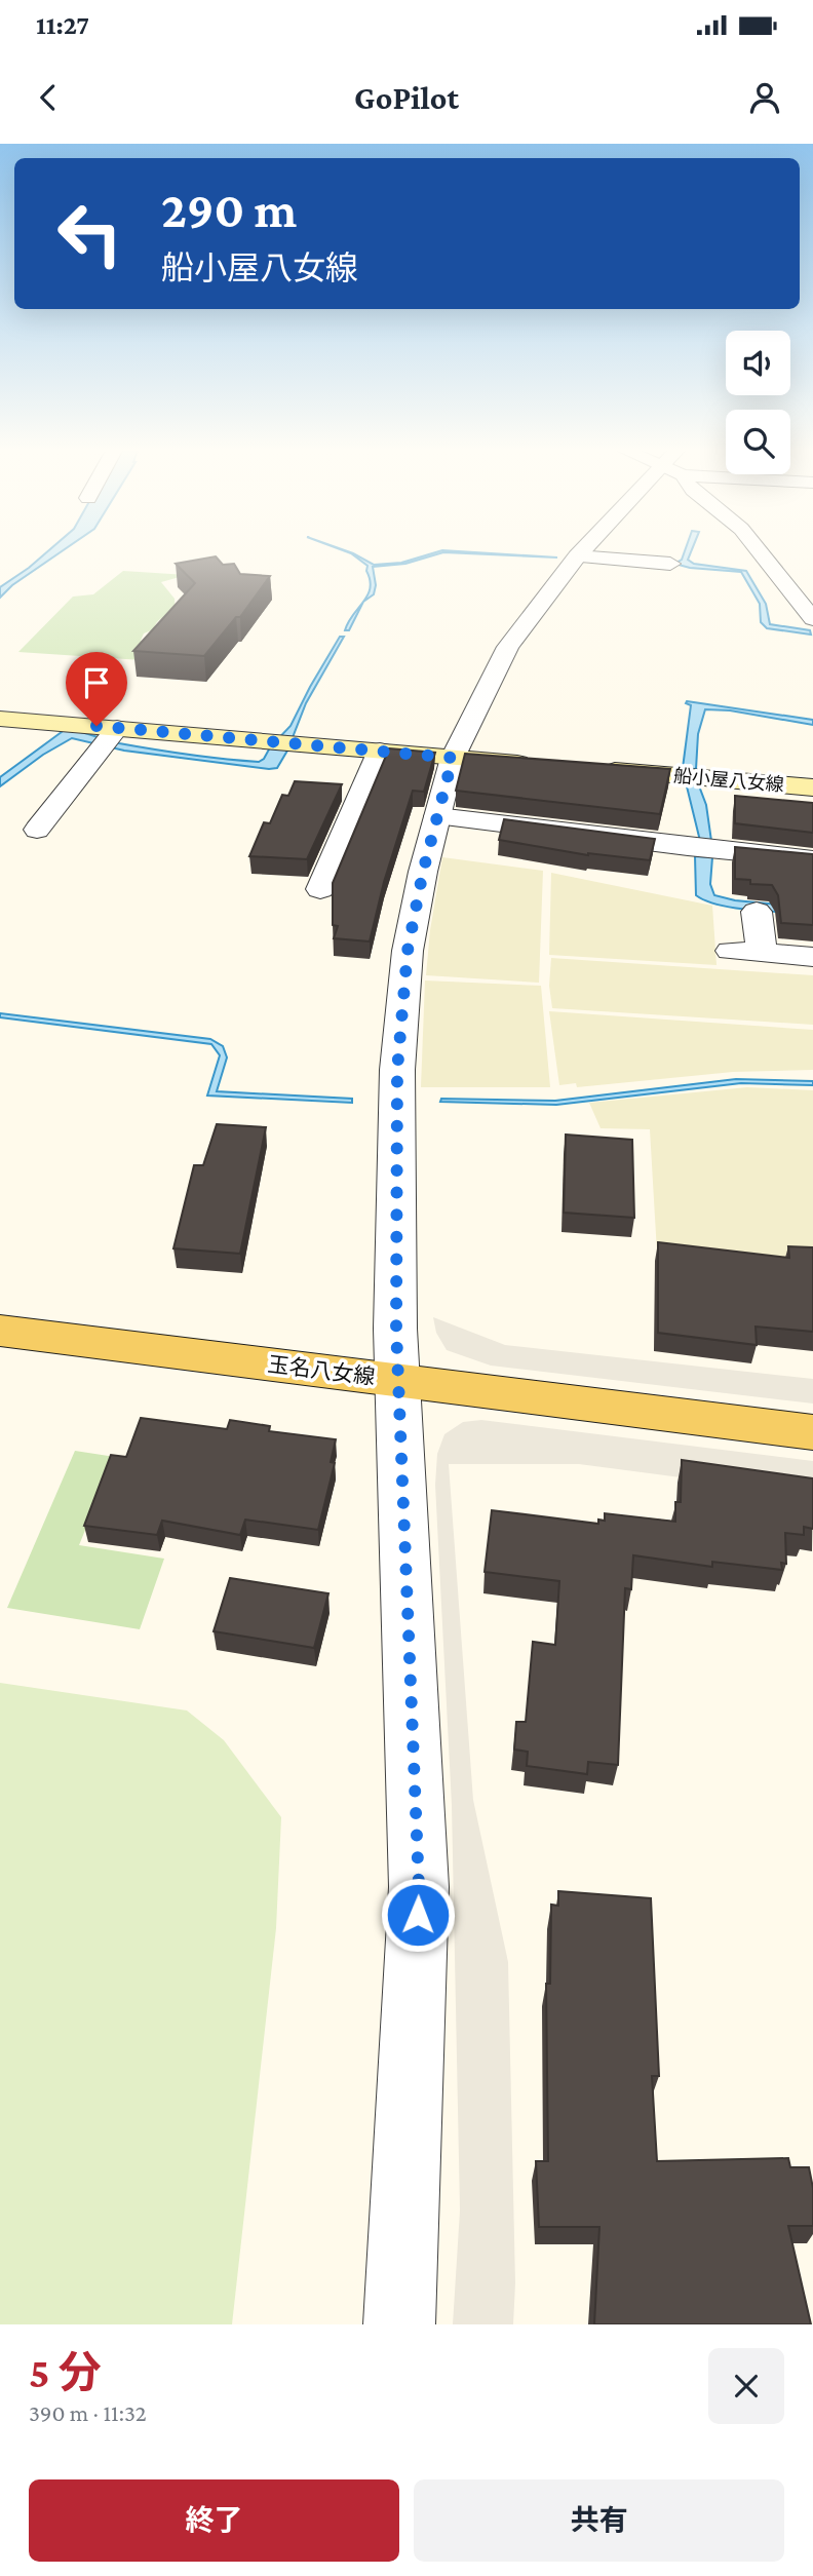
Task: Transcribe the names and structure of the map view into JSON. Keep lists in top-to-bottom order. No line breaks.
{"streets":{"main road":["船小屋八女線","玉名八女線"]},"page":{"status":"11:27","header":"GoPilot","turn":["290 m","船小屋八女線"],"heading":["5 分","390 m · 11:32"],"buttons":["終了","共有"]}}
